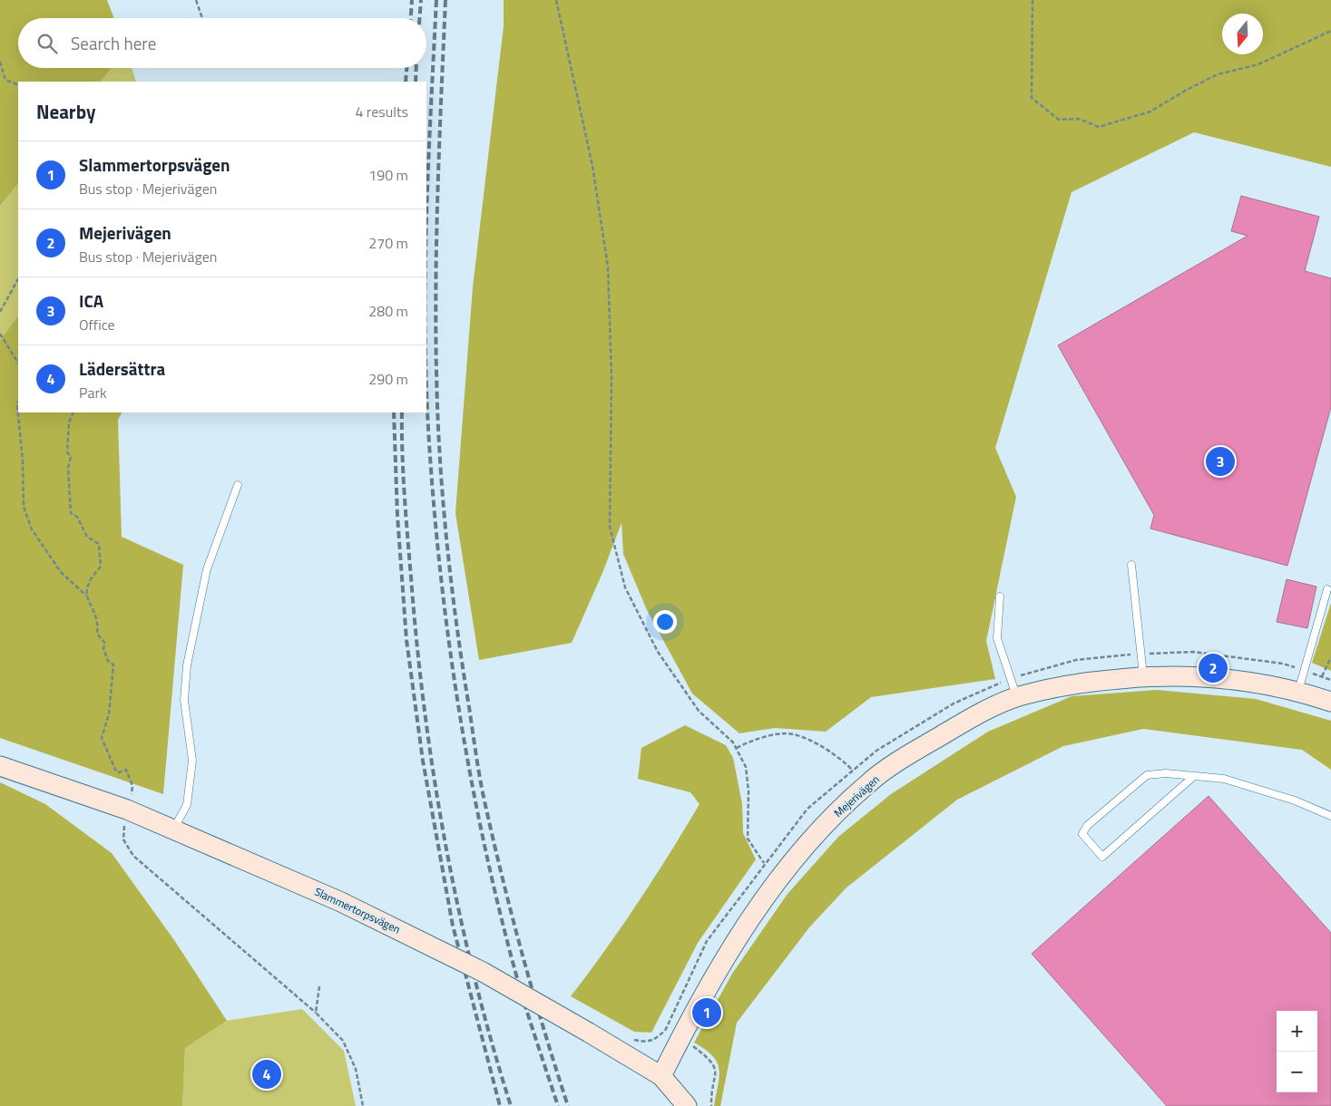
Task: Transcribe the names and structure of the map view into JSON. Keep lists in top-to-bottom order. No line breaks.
{"streets":{"street":["Mejerivägen","Slammertorpsvägen"]},"crossings":[["Mejerivägen","Slammertorpsvägen"]],"north":"bottom","page":{"search":"Search here","heading":["Nearby","4 results"],"list":[{"mark":"1","name":"Slammertorpsvägen","note":"Bus stop · Mejerivägen","value":"190 m"},{"mark":"2","name":"Mejerivägen","note":"Bus stop · Mejerivägen","value":"270 m"},{"mark":"3","name":"ICA","note":"Office","value":"280 m"},{"mark":"4","name":"Lädersättra","note":"Park","value":"290 m"}],"pins":["3","2","1","4"],"map_buttons":["+","−"]}}
